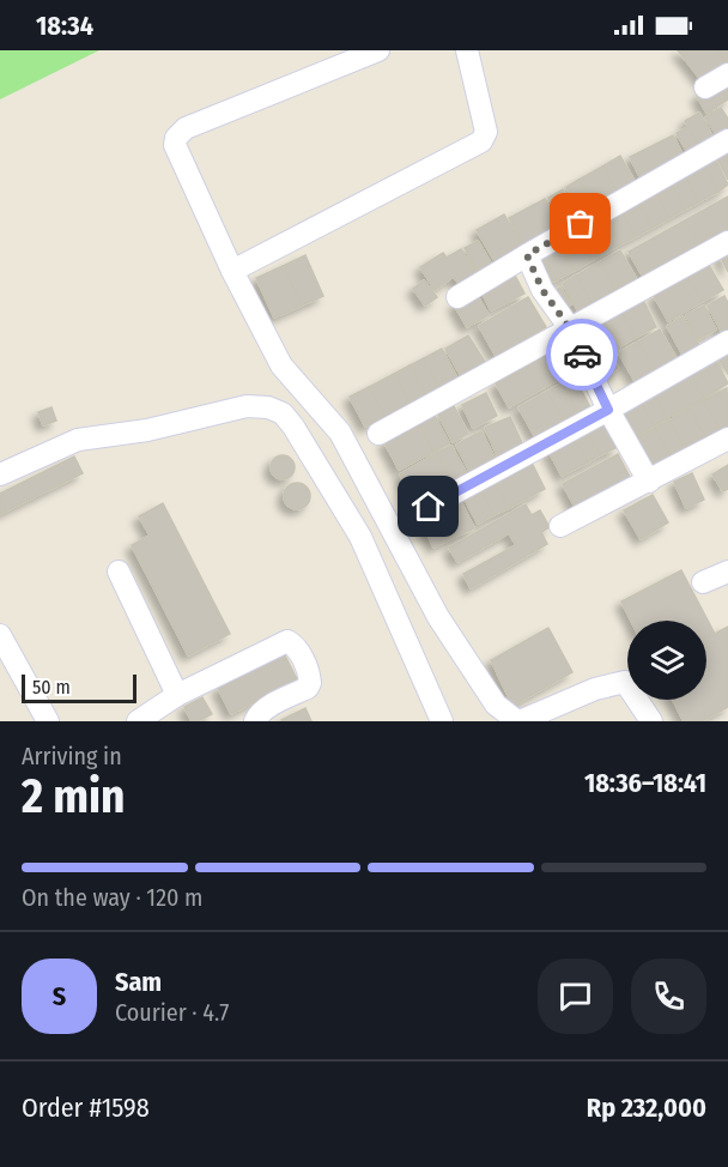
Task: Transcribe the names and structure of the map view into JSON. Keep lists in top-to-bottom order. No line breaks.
{"scale_bar":"50 m","page":{"status":"18:34","scale":"50 m","heading":["2 min","Arriving in","18:36–18:41"],"panel":["Sam","Courier · 4.7","Order #1598","Rp 232,000"],"bar":"On the way · 120 m","round":"S"}}
